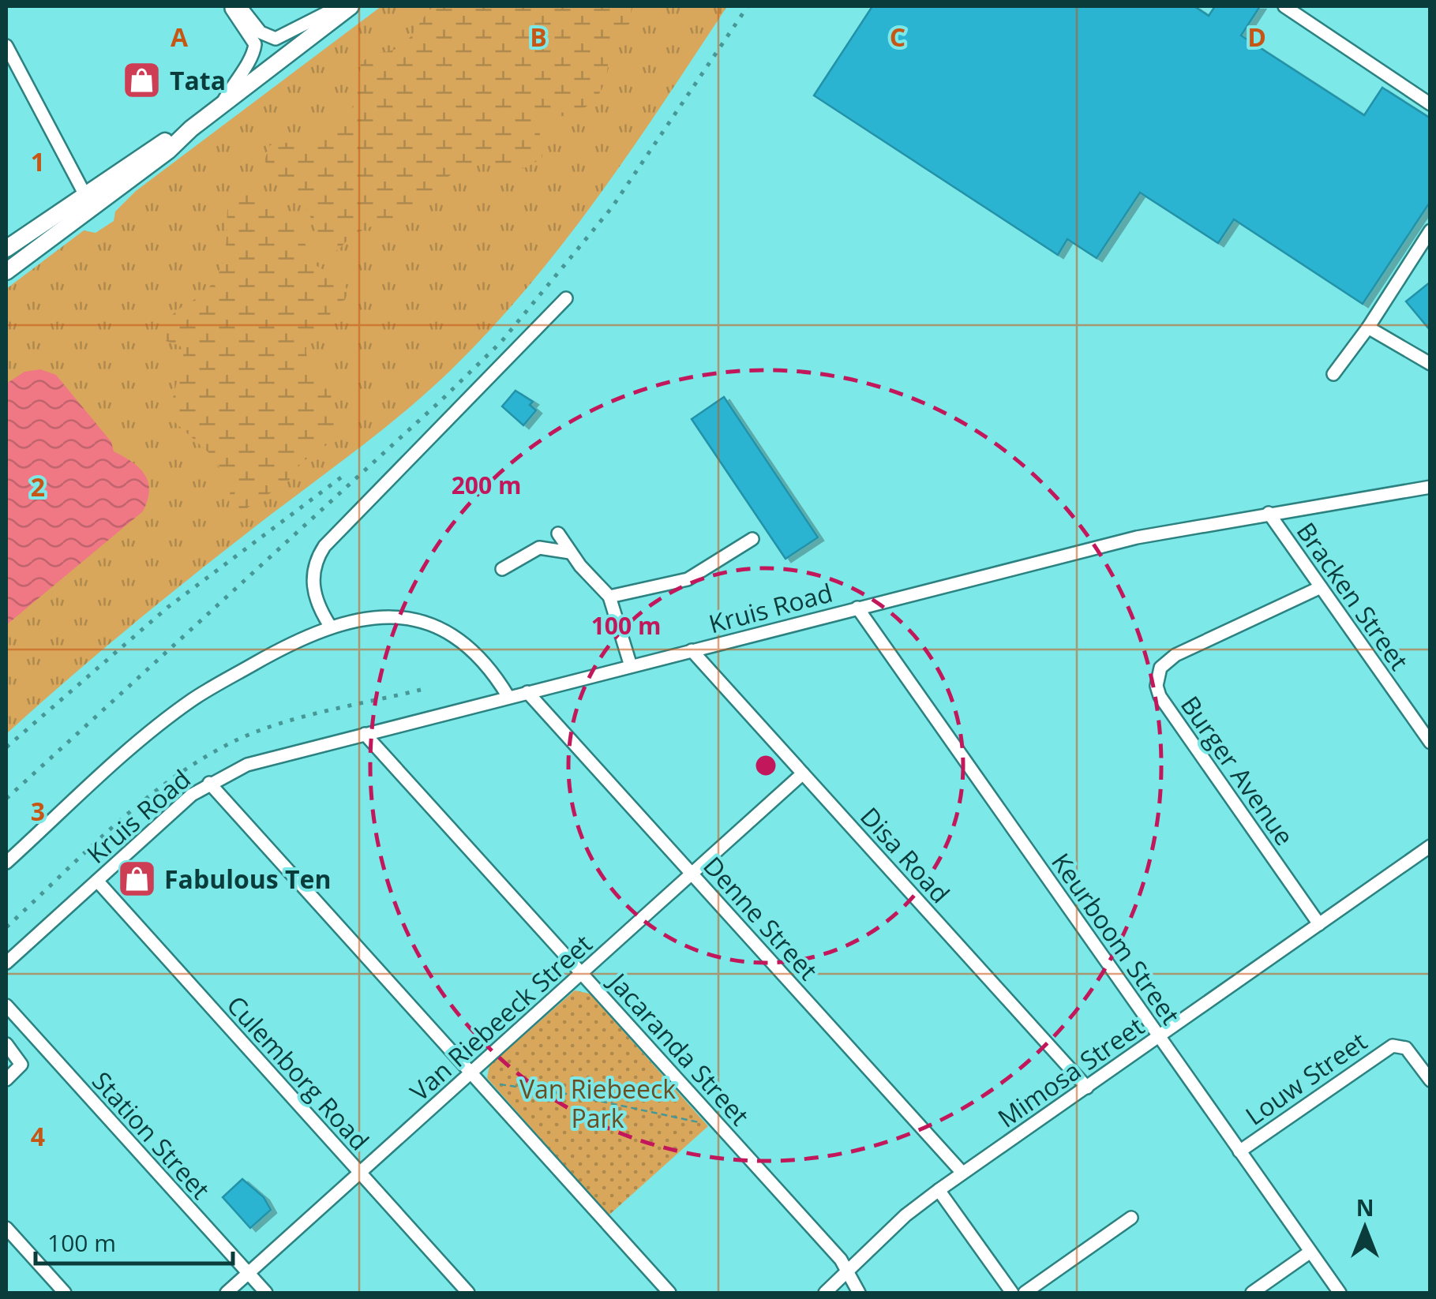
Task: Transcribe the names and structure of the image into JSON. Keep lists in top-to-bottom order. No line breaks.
{"streets":{"street":["Bracken Street","Kruis Road","Burger Avenue","Disa Road","Denne Street","Keurboom Street","Van Riebeeck Street","Jacaranda Street","Mimosa Street","Culemborg Road","Louw Street","Station Street"]},"crossings":[["Bracken Street","Kruis Road"],["Bracken Street","Burger Avenue"],["Kruis Road","Disa Road"],["Kruis Road","Denne Street"],["Kruis Road","Keurboom Street"],["Kruis Road","Jacaranda Street"],["Kruis Road","Culemborg Road"],["Burger Avenue","Mimosa Street"],["Disa Road","Van Riebeeck Street"],["Disa Road","Mimosa Street"],["Denne Street","Van Riebeeck Street"],["Denne Street","Mimosa Street"],["Keurboom Street","Mimosa Street"],["Keurboom Street","Louw Street"],["Van Riebeeck Street","Jacaranda Street"],["Van Riebeeck Street","Culemborg Road"],["Van Riebeeck Street","Station Street"],["Jacaranda Street","Mimosa Street"]],"parks":["Van Riebeeck Park"],"places":{"shop":["Tata","Fabulous Ten"]},"scale_bar":"100 m","north":"top","grid":{"columns":["A","B","C","D"],"rows":["1","2","3","4"]},"rings":["200 m","100 m"]}
